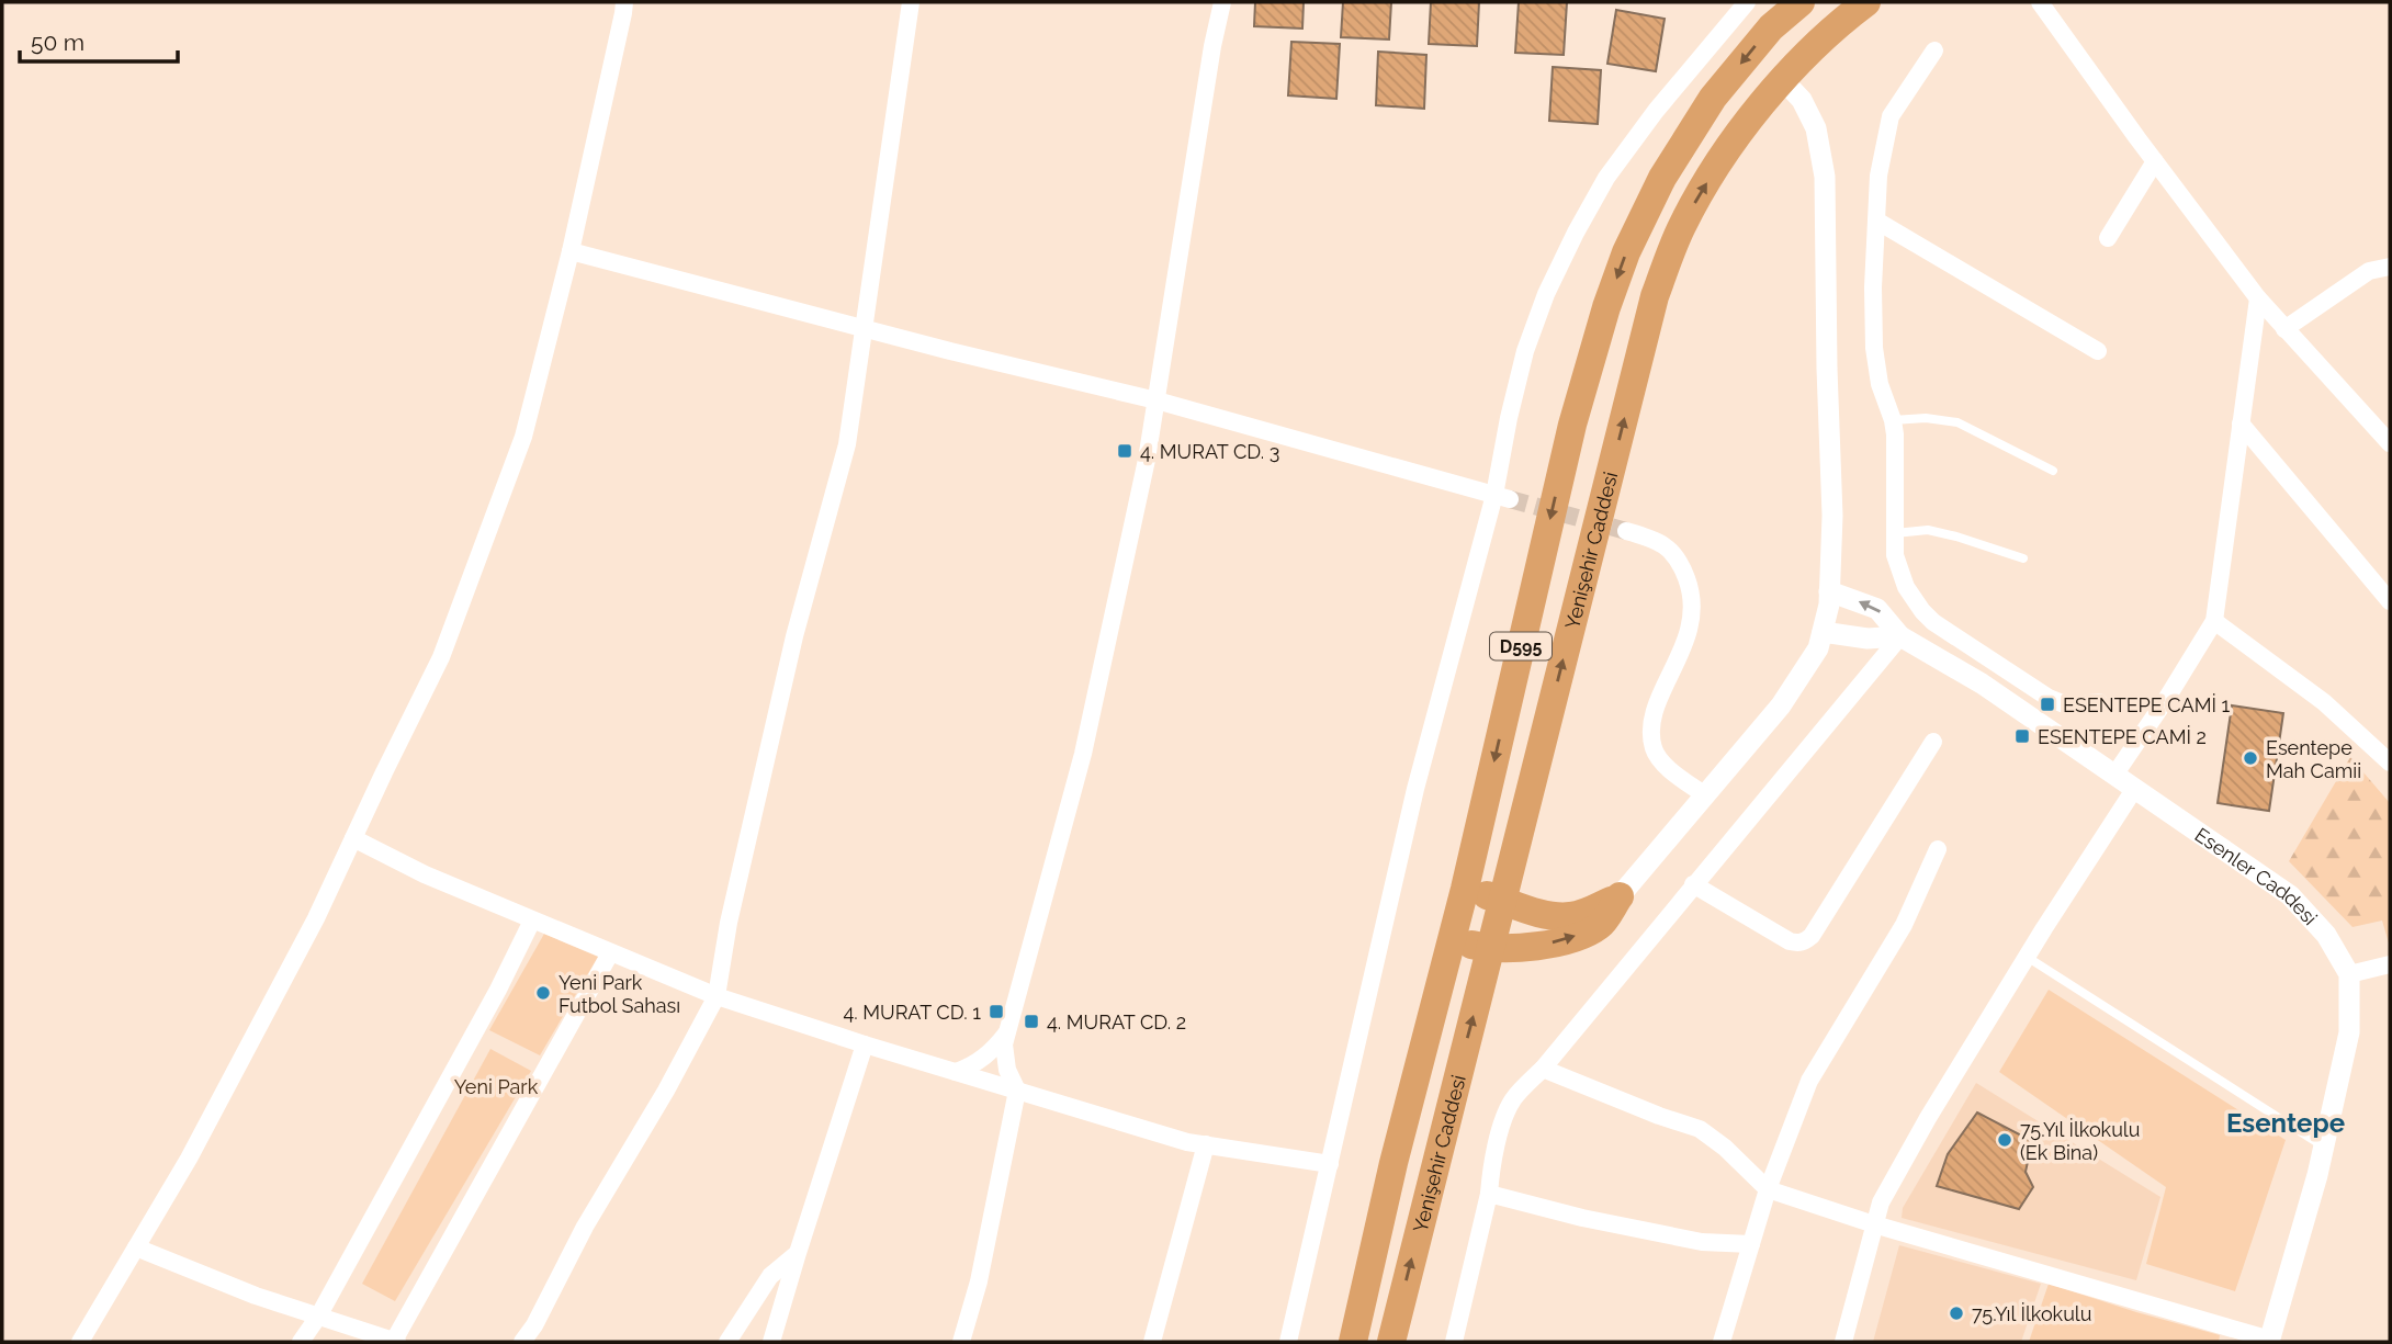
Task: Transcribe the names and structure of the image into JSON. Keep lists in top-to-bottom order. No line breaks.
{"streets":{"highway":["Yenişehir Caddesi","D595"],"street":["Esenler Caddesi"]},"districts":["Esentepe"],"parks":["Yeni Park"],"places":{"transit":["4. MURAT CD. 3","ESENTEPE CAMİ 1","ESENTEPE CAMİ 2","4. MURAT CD. 1","4. MURAT CD. 2"],"other":["Esentepe Mah Camii","Yeni Park Futbol Sahası","75.Yıl İlkokulu (Ek Bina)","75.Yıl İlkokulu"]},"scale_bar":"50 m"}
